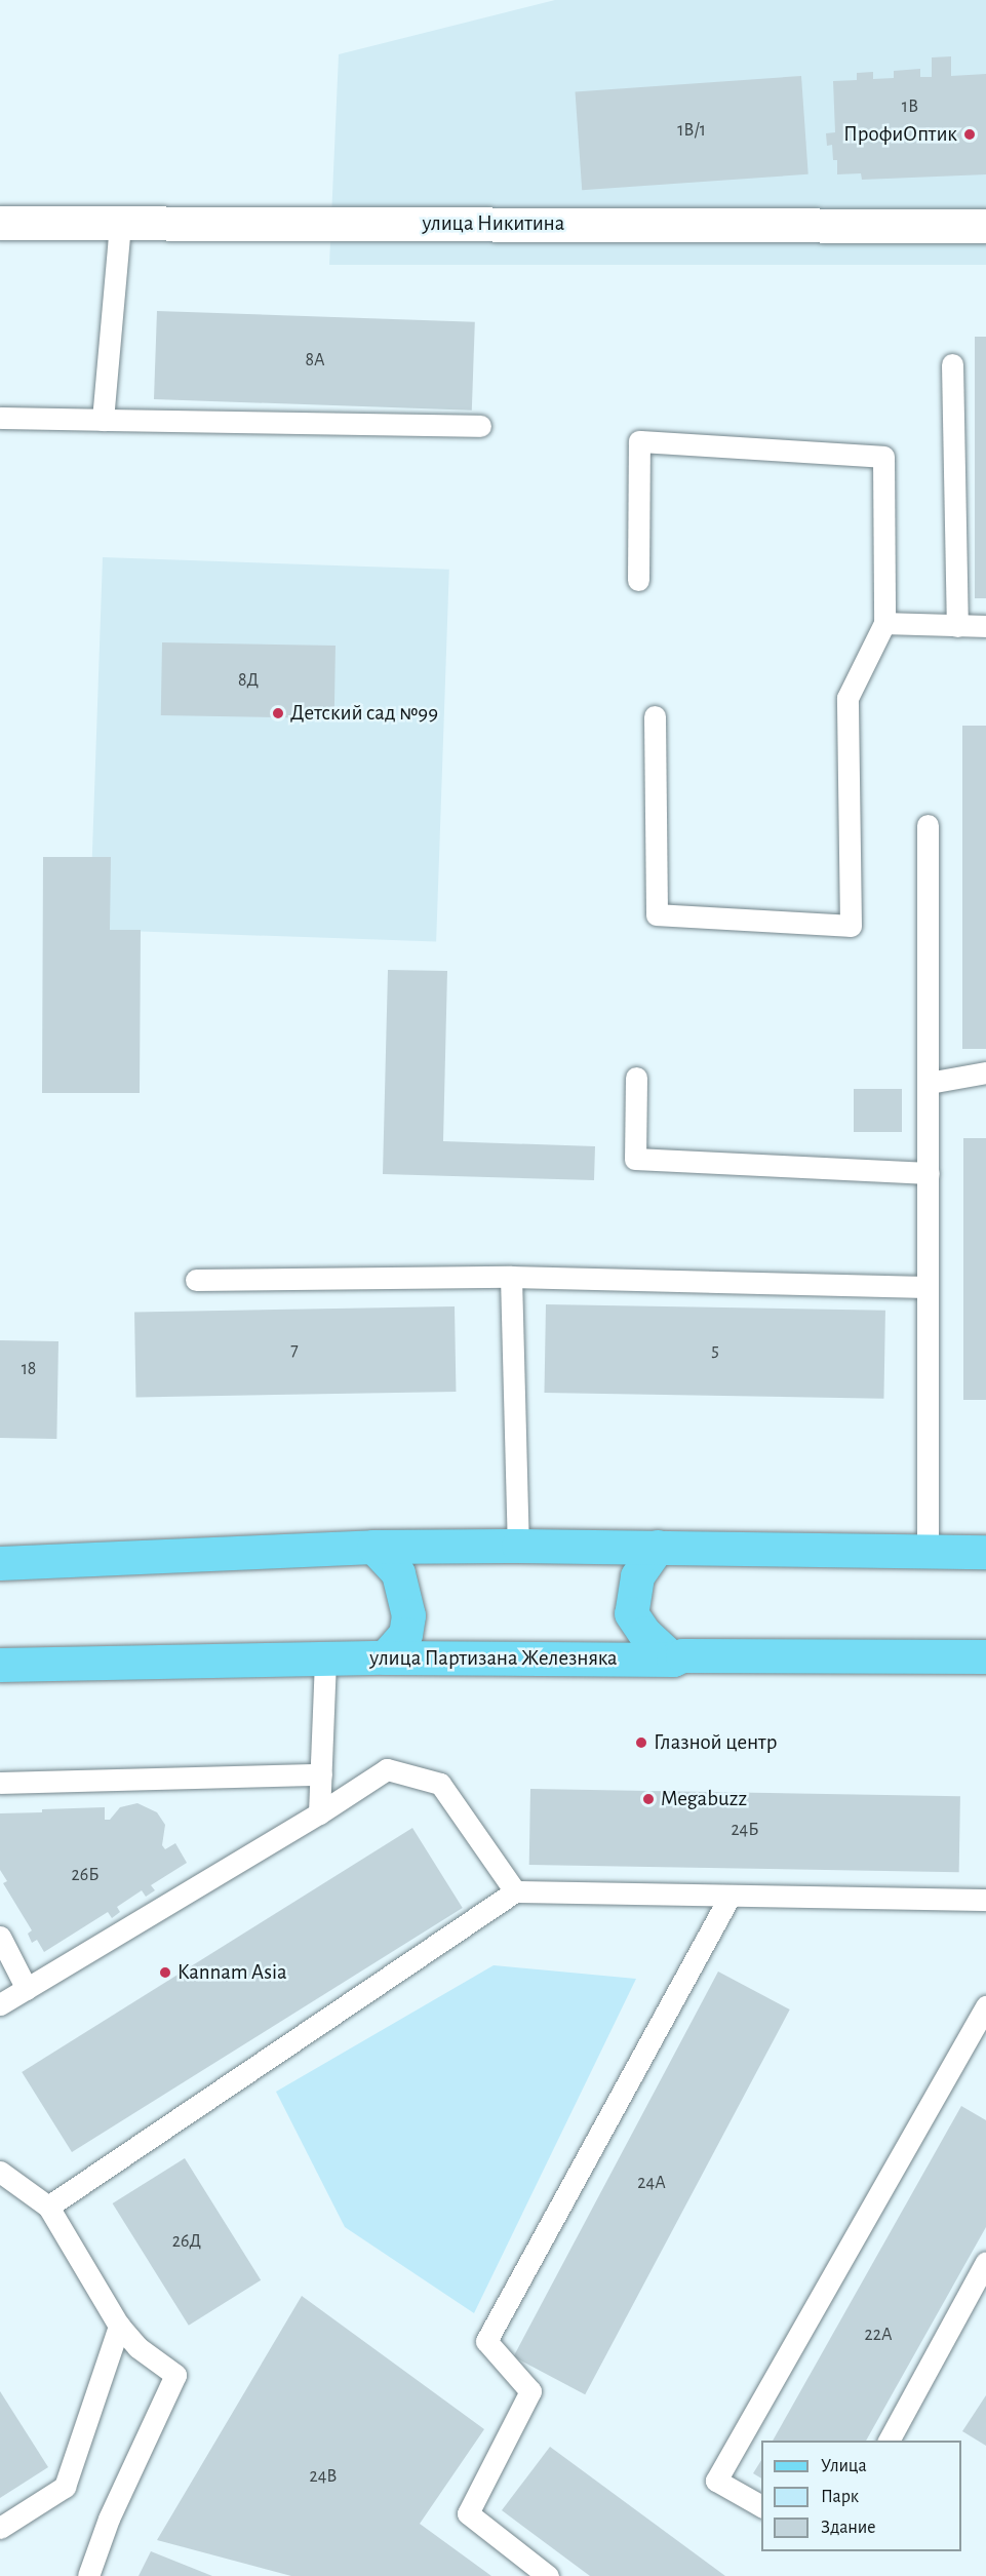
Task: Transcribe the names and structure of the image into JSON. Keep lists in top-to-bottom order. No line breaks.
{"streets":{"main road":["улица Партизана Железняка"],"street":["улица Никитина"]},"places":["ПрофиОптик","Детский сад №99","Глазной центр","Megabuzz","Kannam Asia"],"house_numbers":["1В","1В/1","8А","8Д","7","5","18","24Б","26Б","24А","26Д","22А","24В"],"legend":["Улица","Парк","Здание"]}
